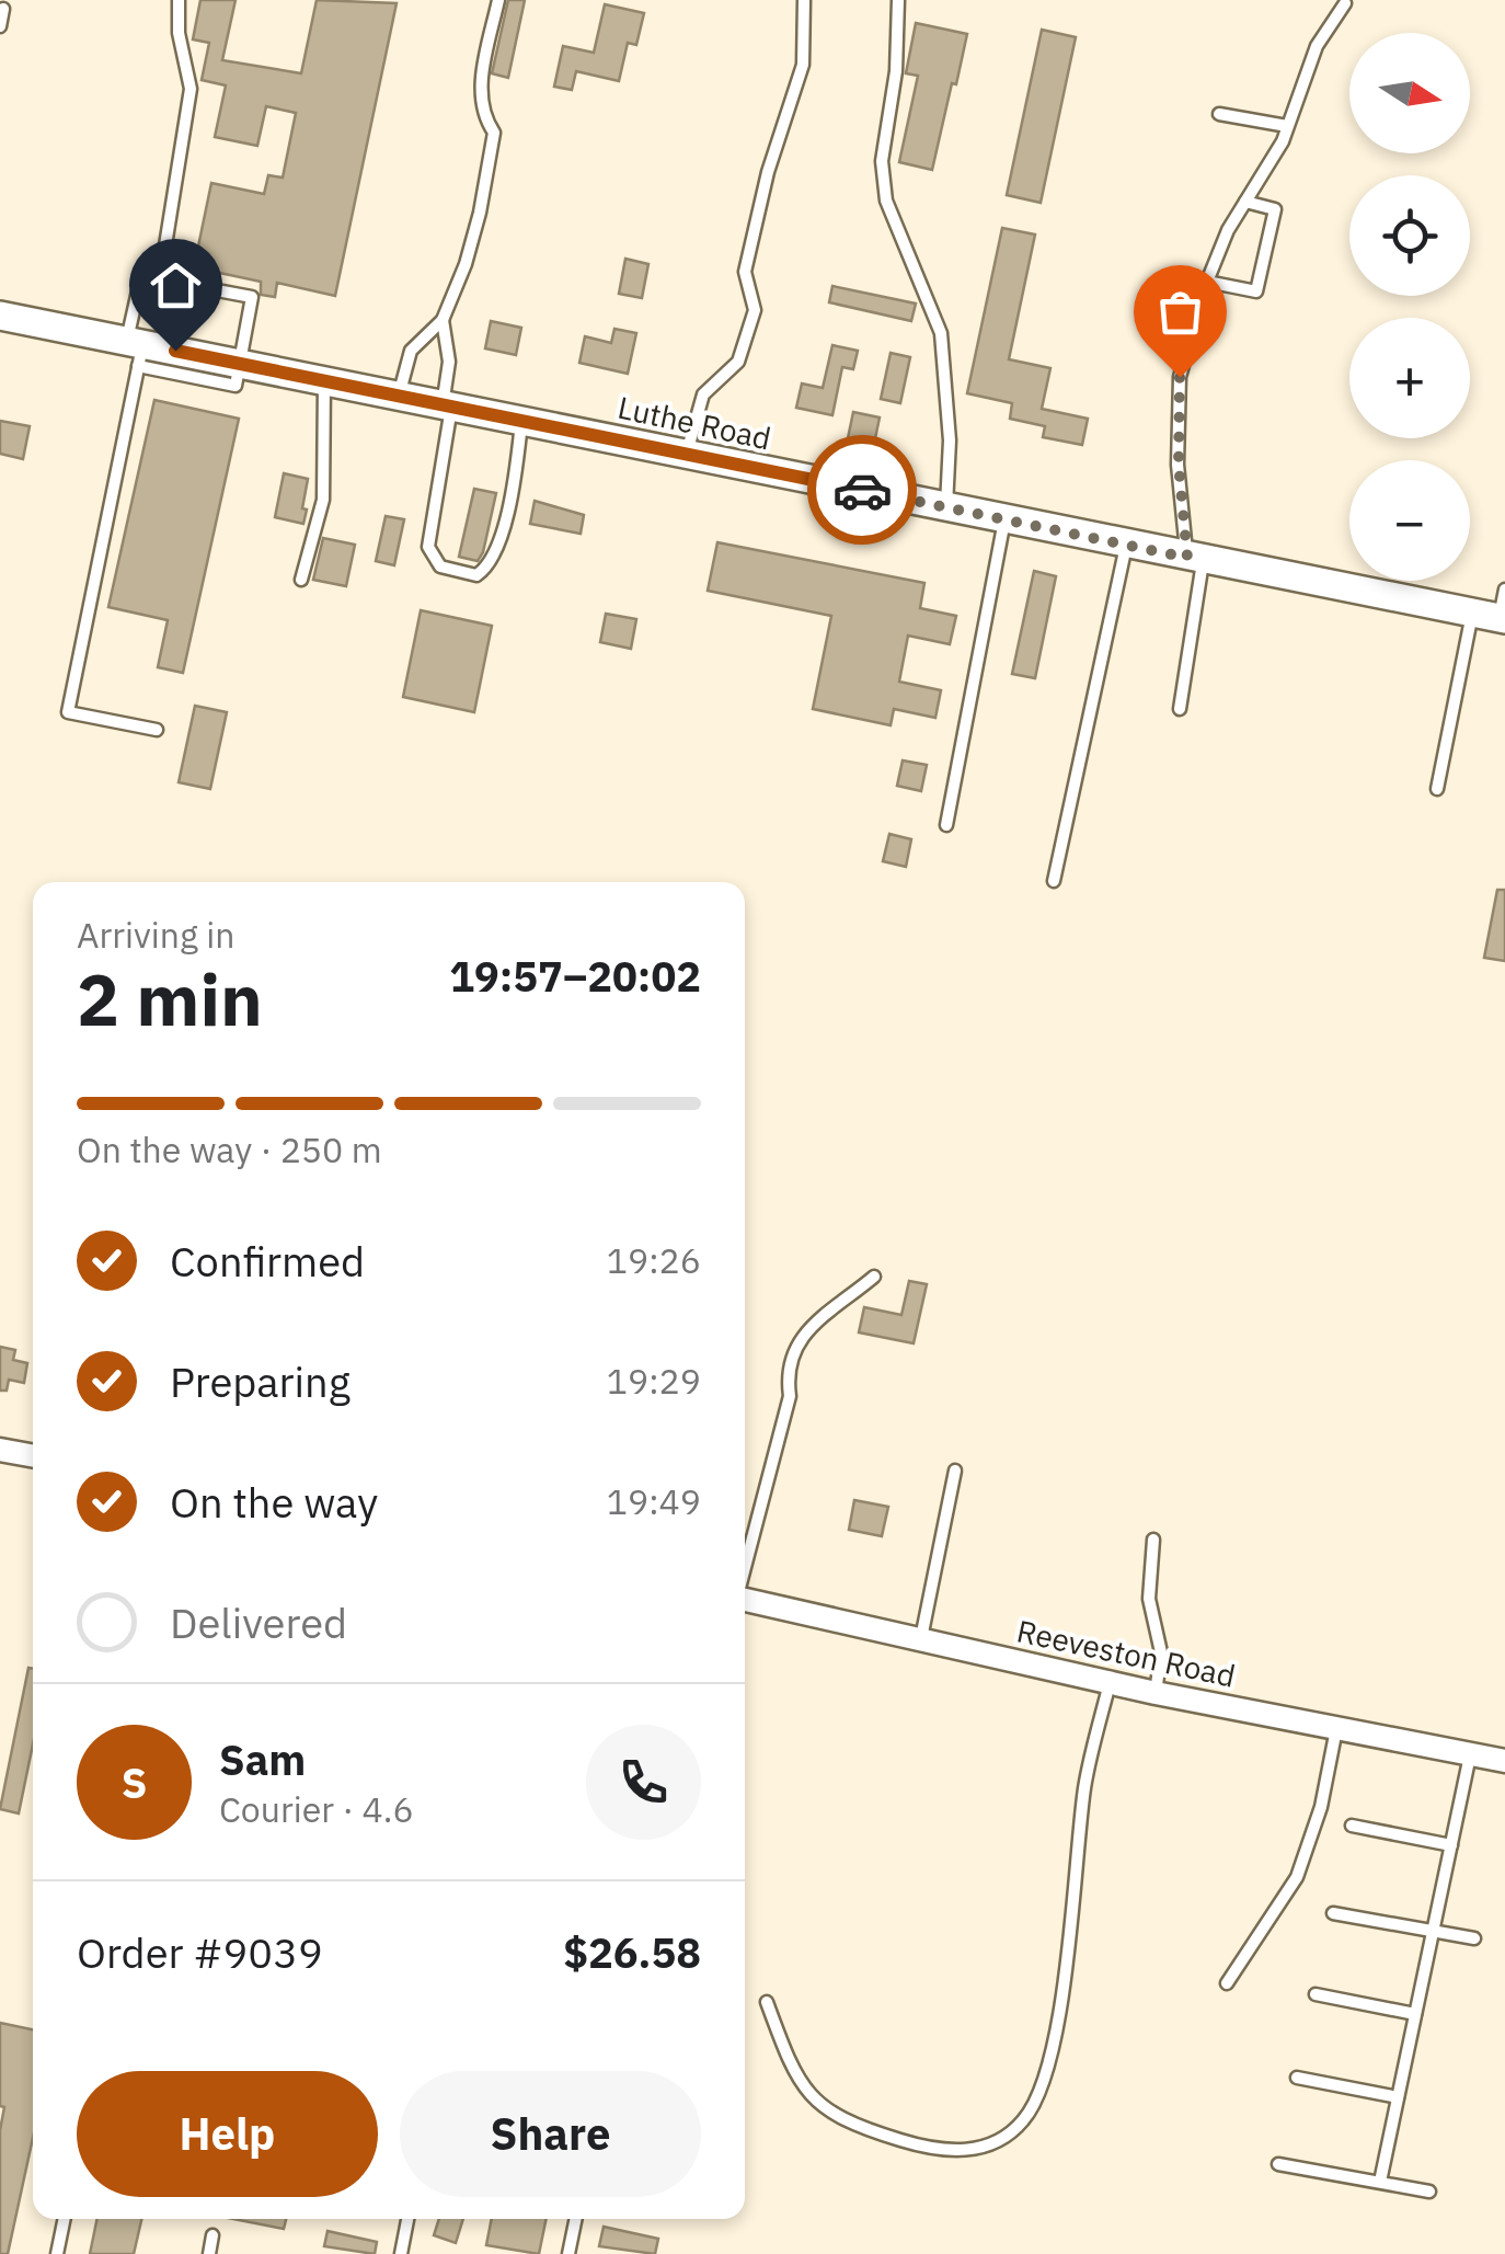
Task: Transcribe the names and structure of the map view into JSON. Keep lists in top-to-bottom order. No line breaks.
{"streets":{"street":["Luthe Road","Reeveston Road"]},"north":"right","page":{"map_buttons":["+","−"],"heading":["2 min","Arriving in","19:57–20:02"],"panel":["Sam","Courier · 4.6","Order #9039","$26.58"],"bar":"On the way · 250 m","list":[["Confirmed","19:26"],["Preparing","19:29"],["On the way","19:49"],"Delivered"],"round":"S","buttons":["Help","Share"]}}
